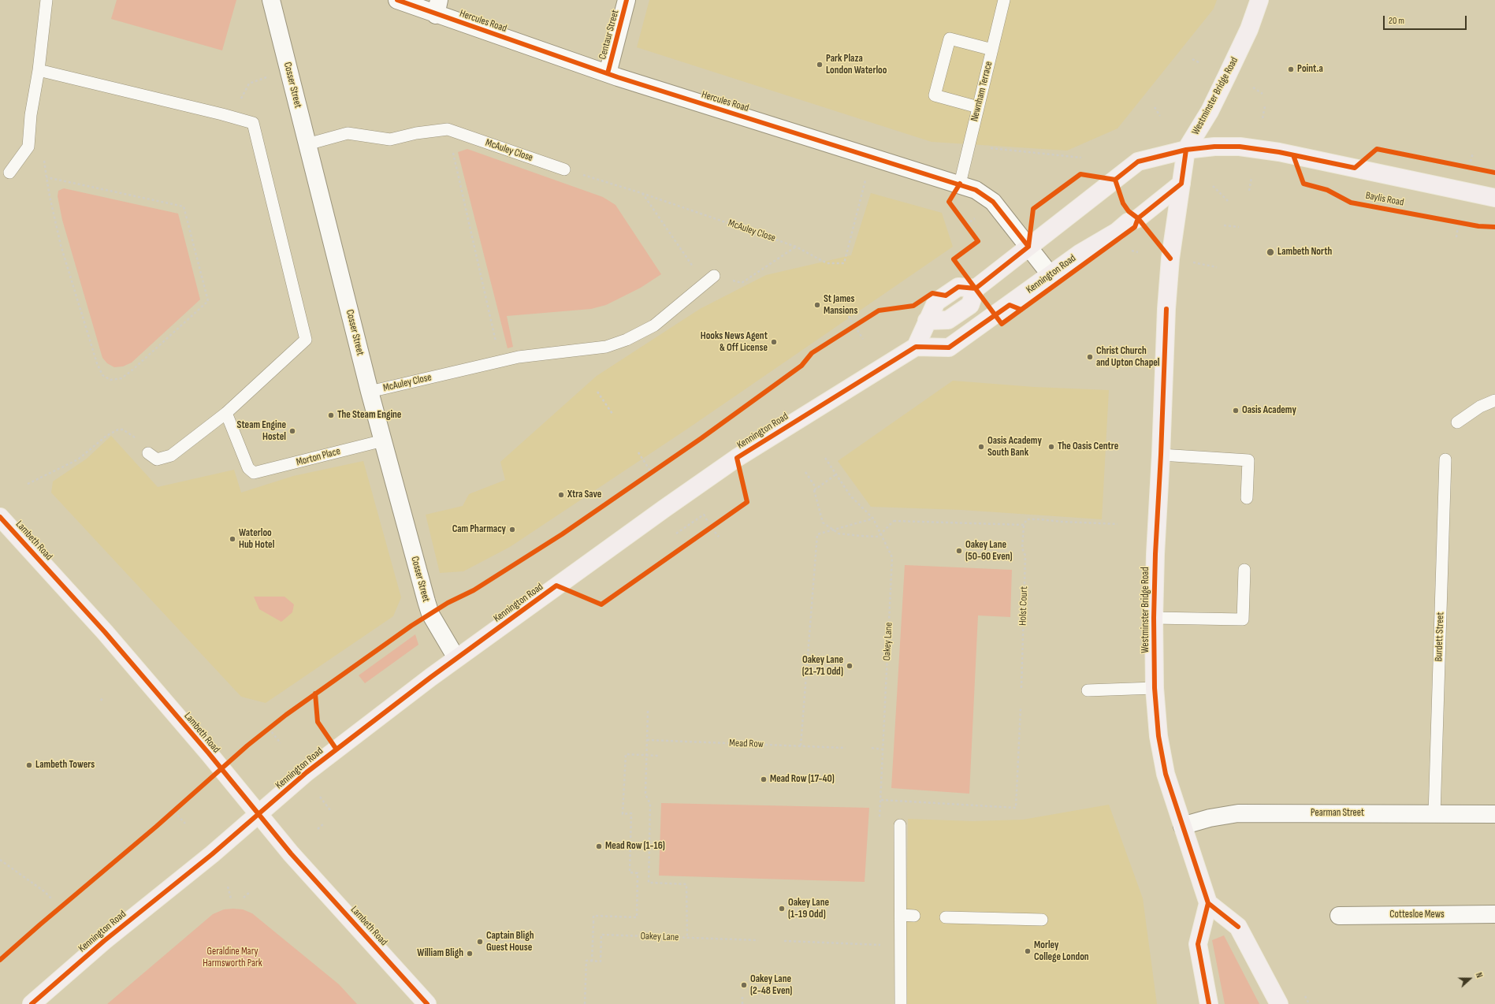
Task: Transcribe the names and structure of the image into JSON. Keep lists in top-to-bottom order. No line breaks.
{"streets":{"main road":["Westminster Bridge Road","Kennington Road","Lambeth Road"],"street":["Hercules Road","Centaur Street","Cosser Street","Pearman Street","Cottesloe Mews"],"lane":["Newnham Terrace","McAuley Close","Morton Place","Burdett Street"],"path":["Holst Court","Oakey Lane","Mead Row"],"cycle path":["Baylis Road"]},"crossings":[["Hercules Road","Centaur Street"],["Hercules Road","Newnham Terrace"],["Hercules Road","McAuley Close"],["Hercules Road","Kennington Road"],["Cosser Street","McAuley Close"],["Cosser Street","Kennington Road"],["Cosser Street","Morton Place"],["Westminster Bridge Road","Kennington Road"],["Westminster Bridge Road","Pearman Street"],["Kennington Road","Lambeth Road"],["Burdett Street","Pearman Street"]],"parks":["Geraldine Mary Harmsworth Park"],"places":["Park Plaza London Waterloo","Point.a","Lambeth North","St James Mansions","Hooks News Agent & Off License","Christ Church and Upton Chapel","Oasis Academy","The Steam Engine","Steam Engine Hostel","Oasis Academy South Bank","The Oasis Centre","Xtra Save","Cam Pharmacy","Waterloo Hub Hotel","Oakey Lane (50-60 Even)","Oakey Lane (21-71 Odd)","Lambeth Towers","Mead Row (17-40)","Mead Row (1-16)","Oakey Lane (1-19 Odd)","Captain Bligh Guest House","Morley College London","William Bligh","Oakey Lane (2-48 Even)"],"scale_bar":"20 m","north":"right"}
